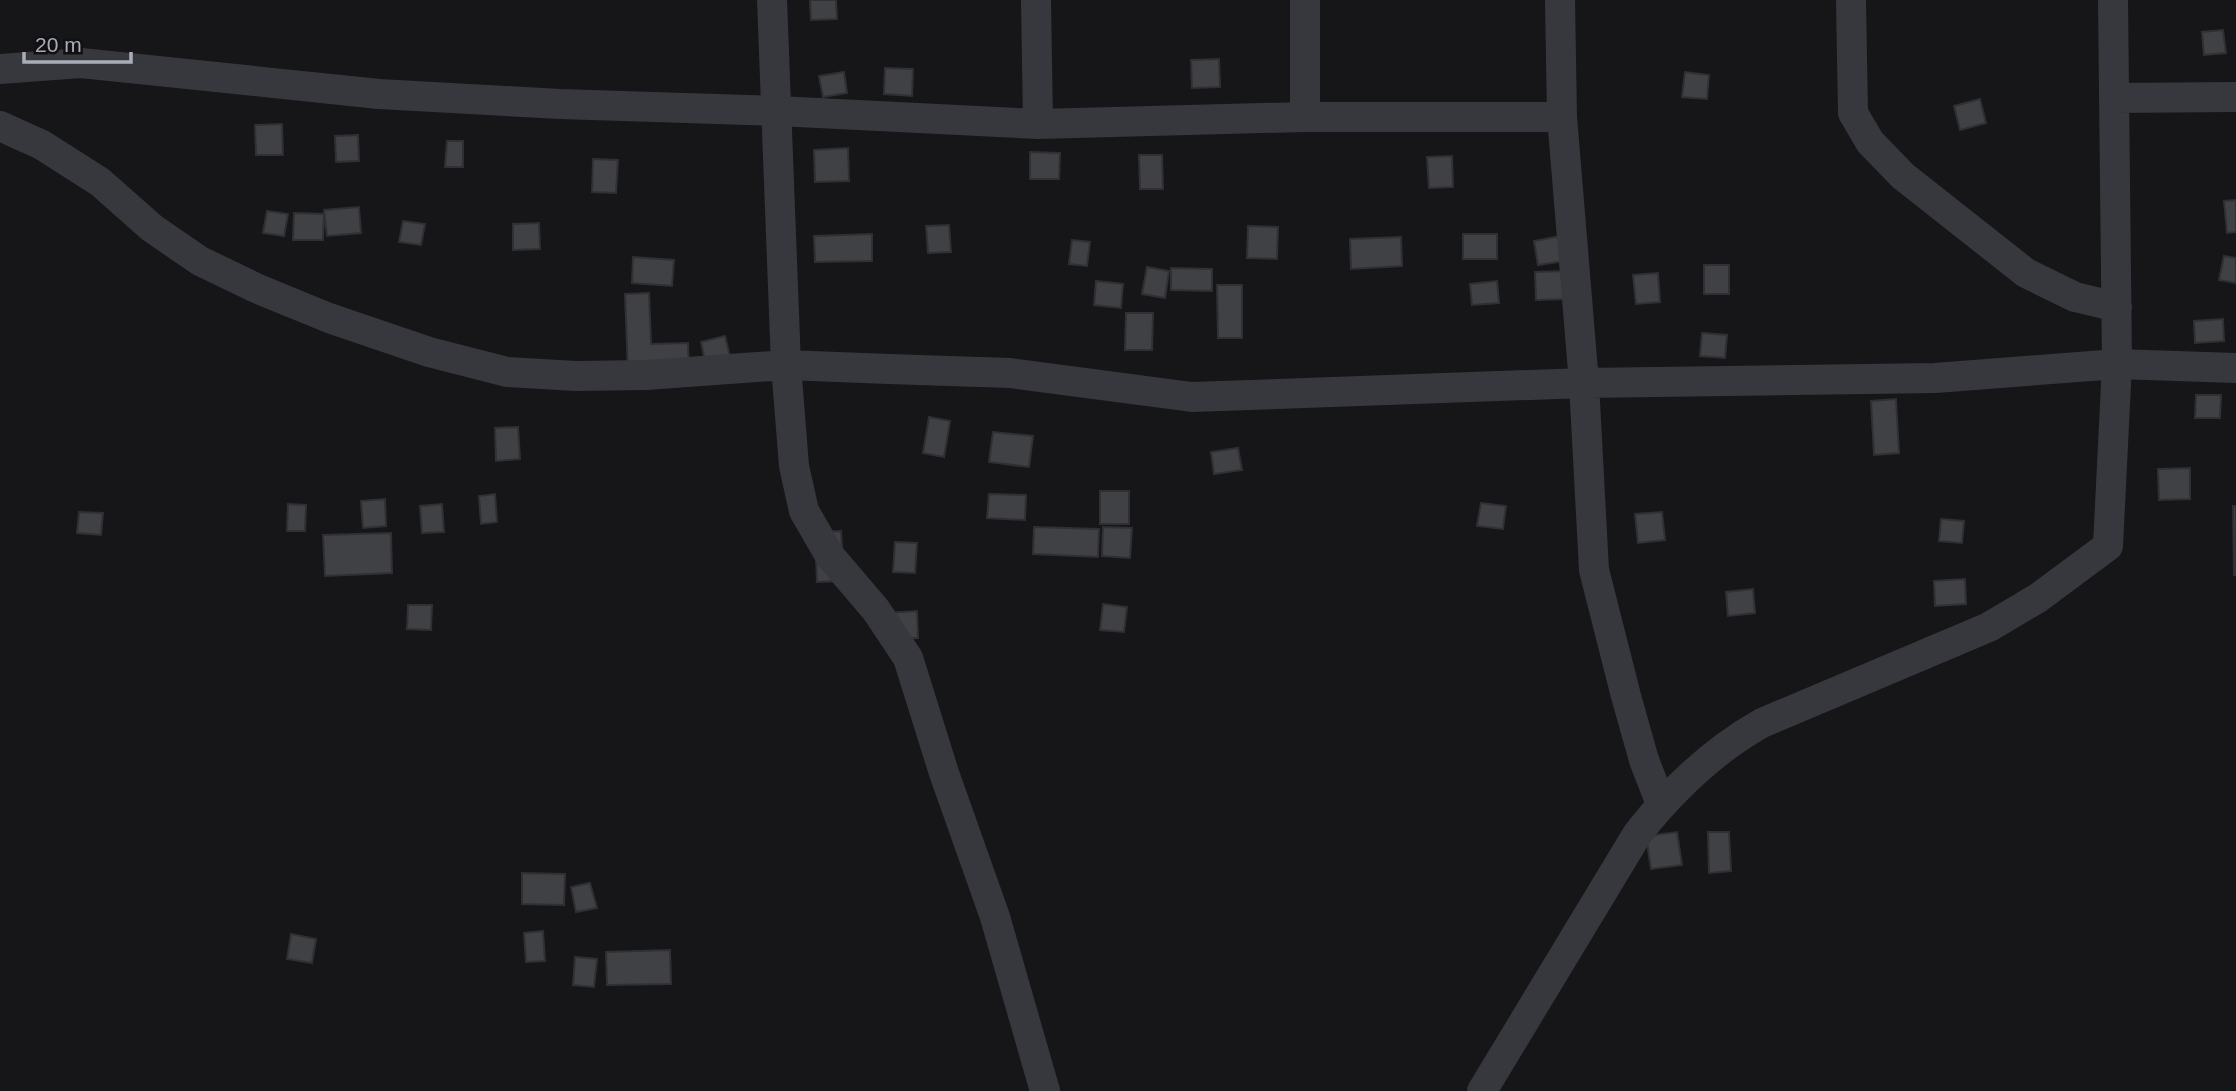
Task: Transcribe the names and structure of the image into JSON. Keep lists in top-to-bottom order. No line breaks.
{"scale_bar":"20 m"}
